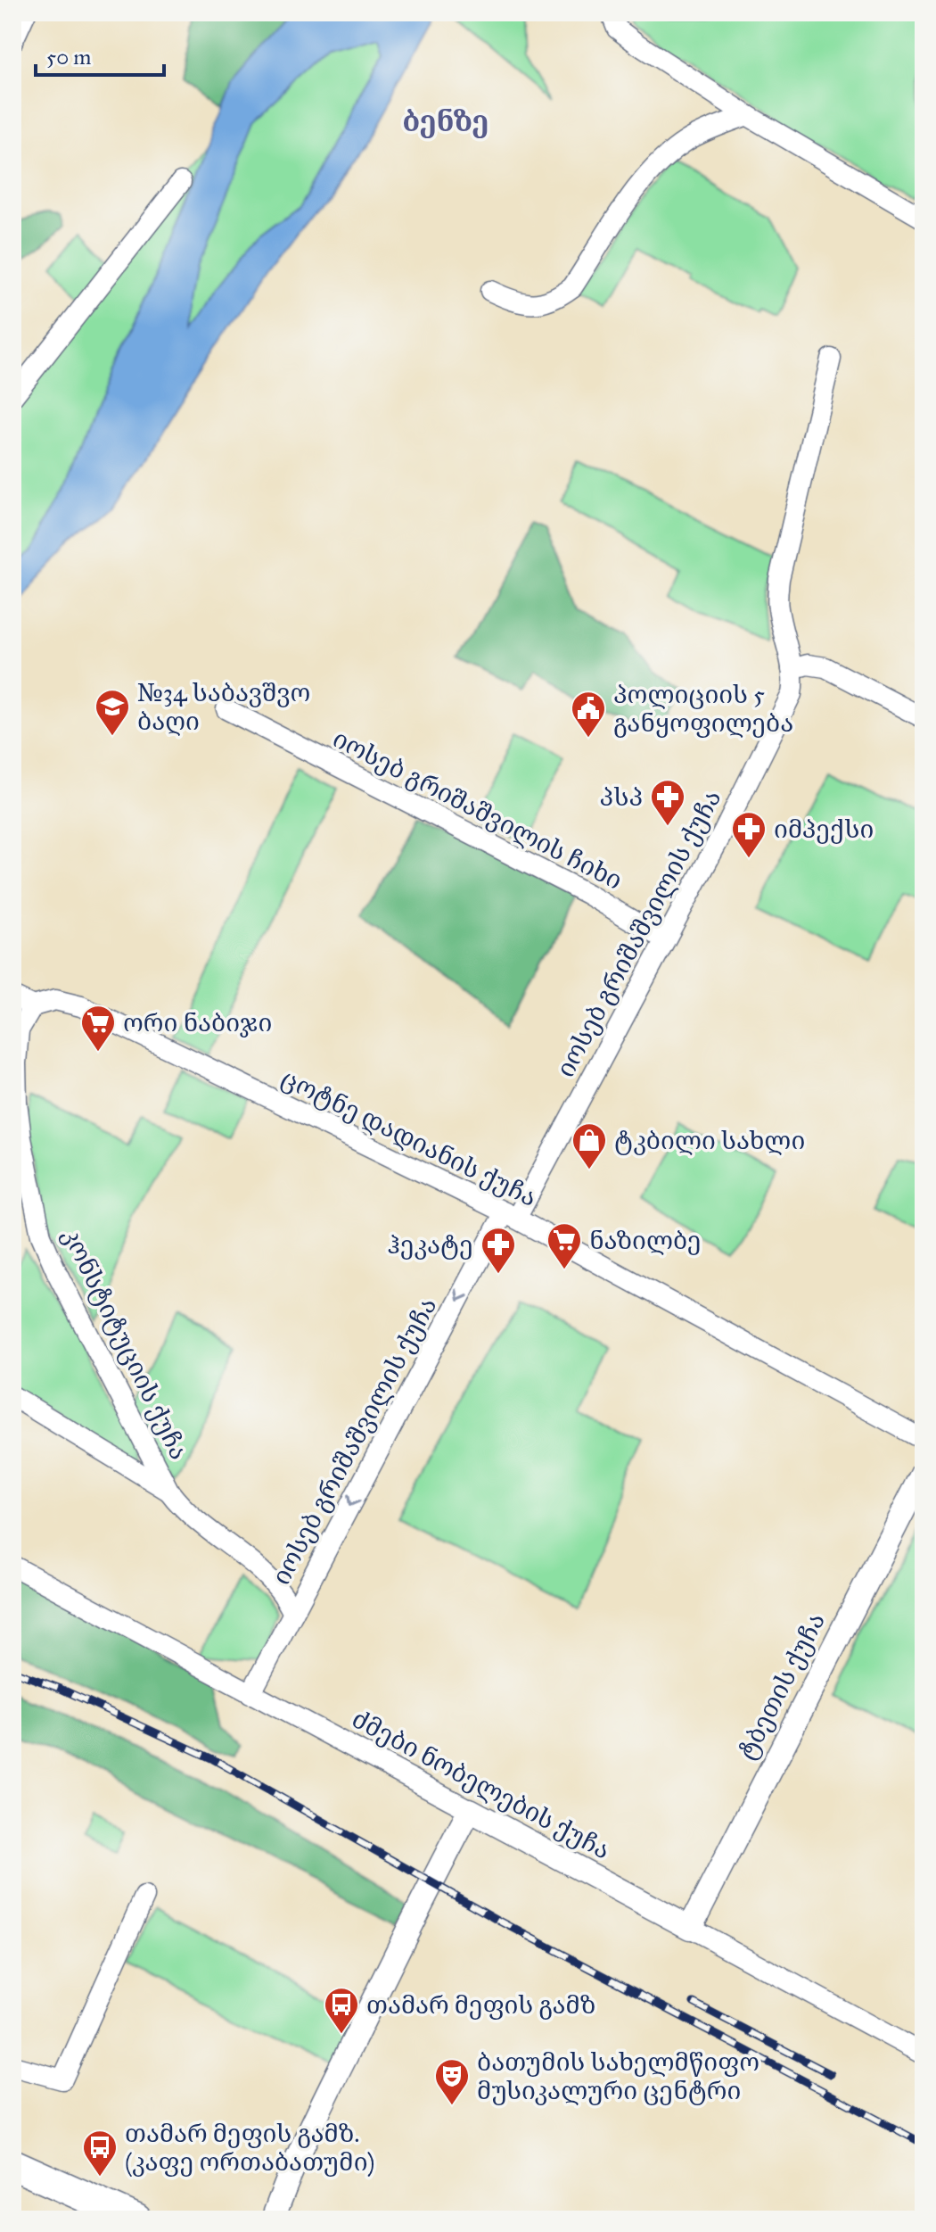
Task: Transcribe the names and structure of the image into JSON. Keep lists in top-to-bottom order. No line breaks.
{"streets":{"street":["იოსებ გრიშაშვილის ჩიხი","იოსებ გრიშაშვილის ქუჩა","ცოტნე დადიანის ქუჩა","კონსტიტუციის ქუჩა","ტბეთის ქუჩა","ძმები ნობელების ქუჩა"]},"crossings":[["იოსებ გრიშაშვილის ჩიხი","იოსებ გრიშაშვილის ქუჩა"],["იოსებ გრიშაშვილის ქუჩა","ცოტნე დადიანის ქუჩა"],["იოსებ გრიშაშვილის ქუჩა","კონსტიტუციის ქუჩა"],["იოსებ გრიშაშვილის ქუჩა","ძმები ნობელების ქუჩა"],["ცოტნე დადიანის ქუჩა","კონსტიტუციის ქუჩა"],["ტბეთის ქუჩა","ძმები ნობელების ქუჩა"]],"districts":["ბენზე"],"places":{"school or university":["№34 საბავშვო ბაღი"],"public building":["პოლიციის 5 განყოფილება"],"pharmacy":["პსპ","იმპექსი","ჰეკატე"],"supermarket":["ორი ნაბიჯი","ნაზილბე"],"shop":["ტკბილი სახლი"],"bus stop":["თამარ მეფის გამზ","თამარ მეფის გამზ. (კაფე ორთაბათუმი)"],"theatre":["ბათუმის სახელმწიფო მუსიკალური ცენტრი"]},"scale_bar":"50 m"}
